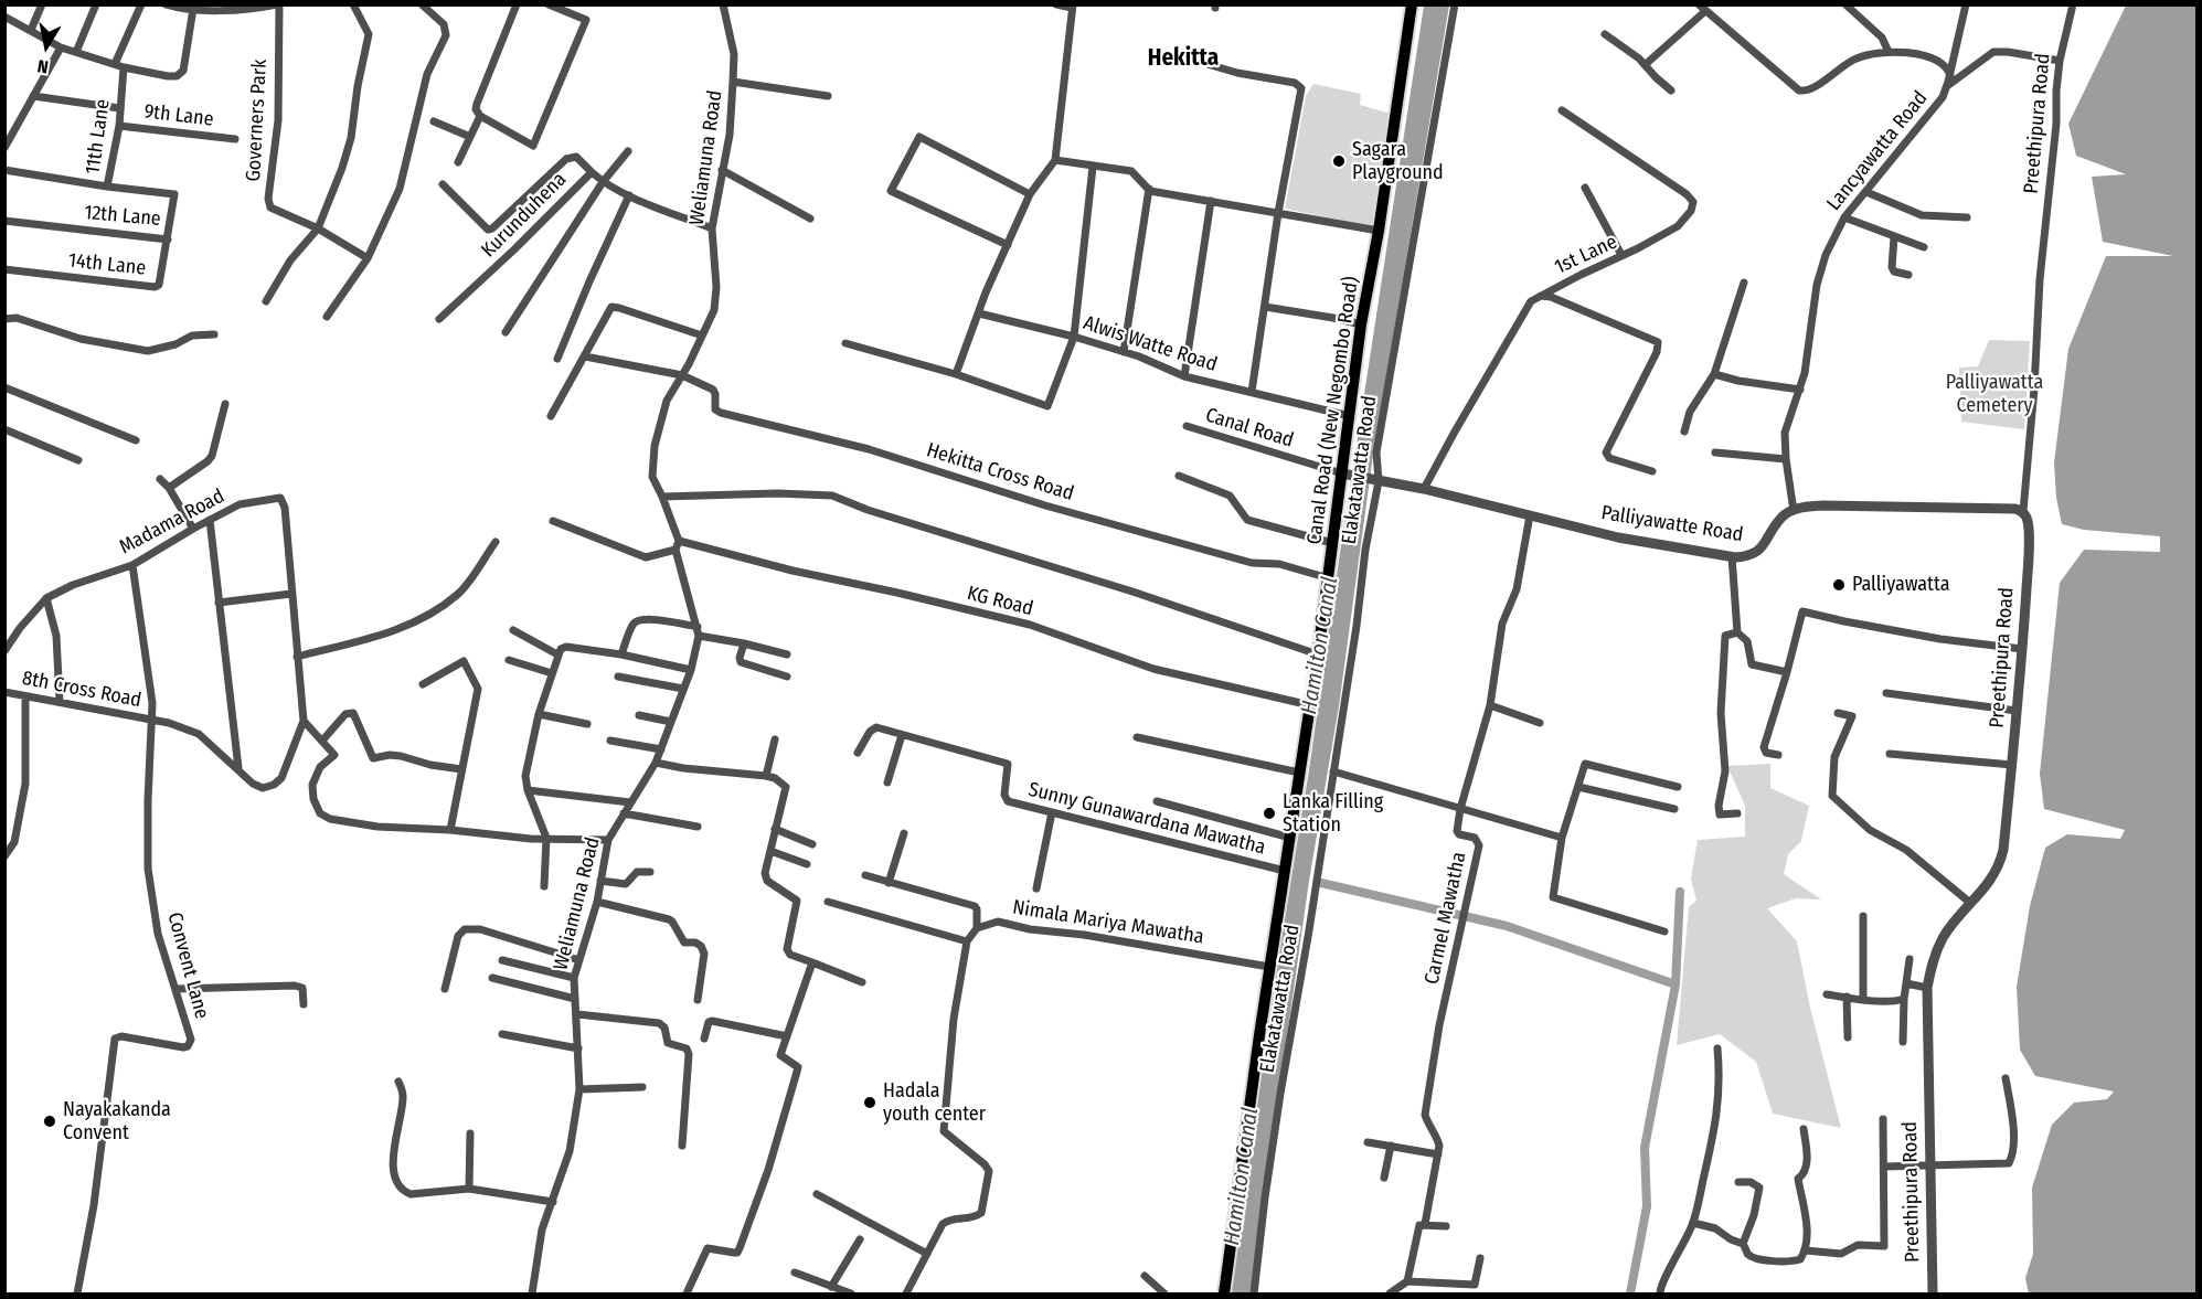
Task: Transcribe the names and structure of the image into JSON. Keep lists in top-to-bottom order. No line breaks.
{"streets":{"main road":["Canal Road (New Negombo Road)"],"street":["9th Lane","Governers Park","Preethipura Road","11th Lane","Lancyawatta Road","Weliamuna Road","Kurunduhena","12th Lane","1st Lane","14th Lane","Alwis Watte Road","Canal Road","Elakatawatta Road","Hekitta Cross Road","Madama Road","Palliyawatte Road","KG Road","8th Cross Road","Sunny Gunawardana Mawatha","Carmel Mawatha","Nimala Mariya Mawatha","Convent Lane"]},"crossings":[["9th Lane","11th Lane"],["11th Lane","12th Lane"],["Lancyawatta Road","Palliyawatte Road"],["Weliamuna Road","Kurunduhena"],["Weliamuna Road","Hekitta Cross Road"],["Weliamuna Road","KG Road"],["12th Lane","14th Lane"],["1st Lane","Palliyawatte Road"],["Alwis Watte Road","Canal Road (New Negombo Road)"],["Canal Road (New Negombo Road)","Canal Road"],["Canal Road (New Negombo Road)","Hekitta Cross Road"],["Canal Road (New Negombo Road)","Palliyawatte Road"],["Canal Road (New Negombo Road)","KG Road"],["Canal Road (New Negombo Road)","Sunny Gunawardana Mawatha"],["Canal Road (New Negombo Road)","Nimala Mariya Mawatha"],["Canal Road","Palliyawatte Road"],["Elakatawatta Road","Palliyawatte Road"],["Madama Road","8th Cross Road"],["Madama Road","Convent Lane"],["Palliyawatte Road","Carmel Mawatha"],["8th Cross Road","Convent Lane"]],"districts":["Hekitta"],"water":["Hamilton Canal"],"parks":["Palliyawatta Cemetery"],"places":["Sagara Playground","Palliyawatta","Lanka Filling Station","Hadala youth center","Nayakakanda Convent"],"north":"bottom"}
